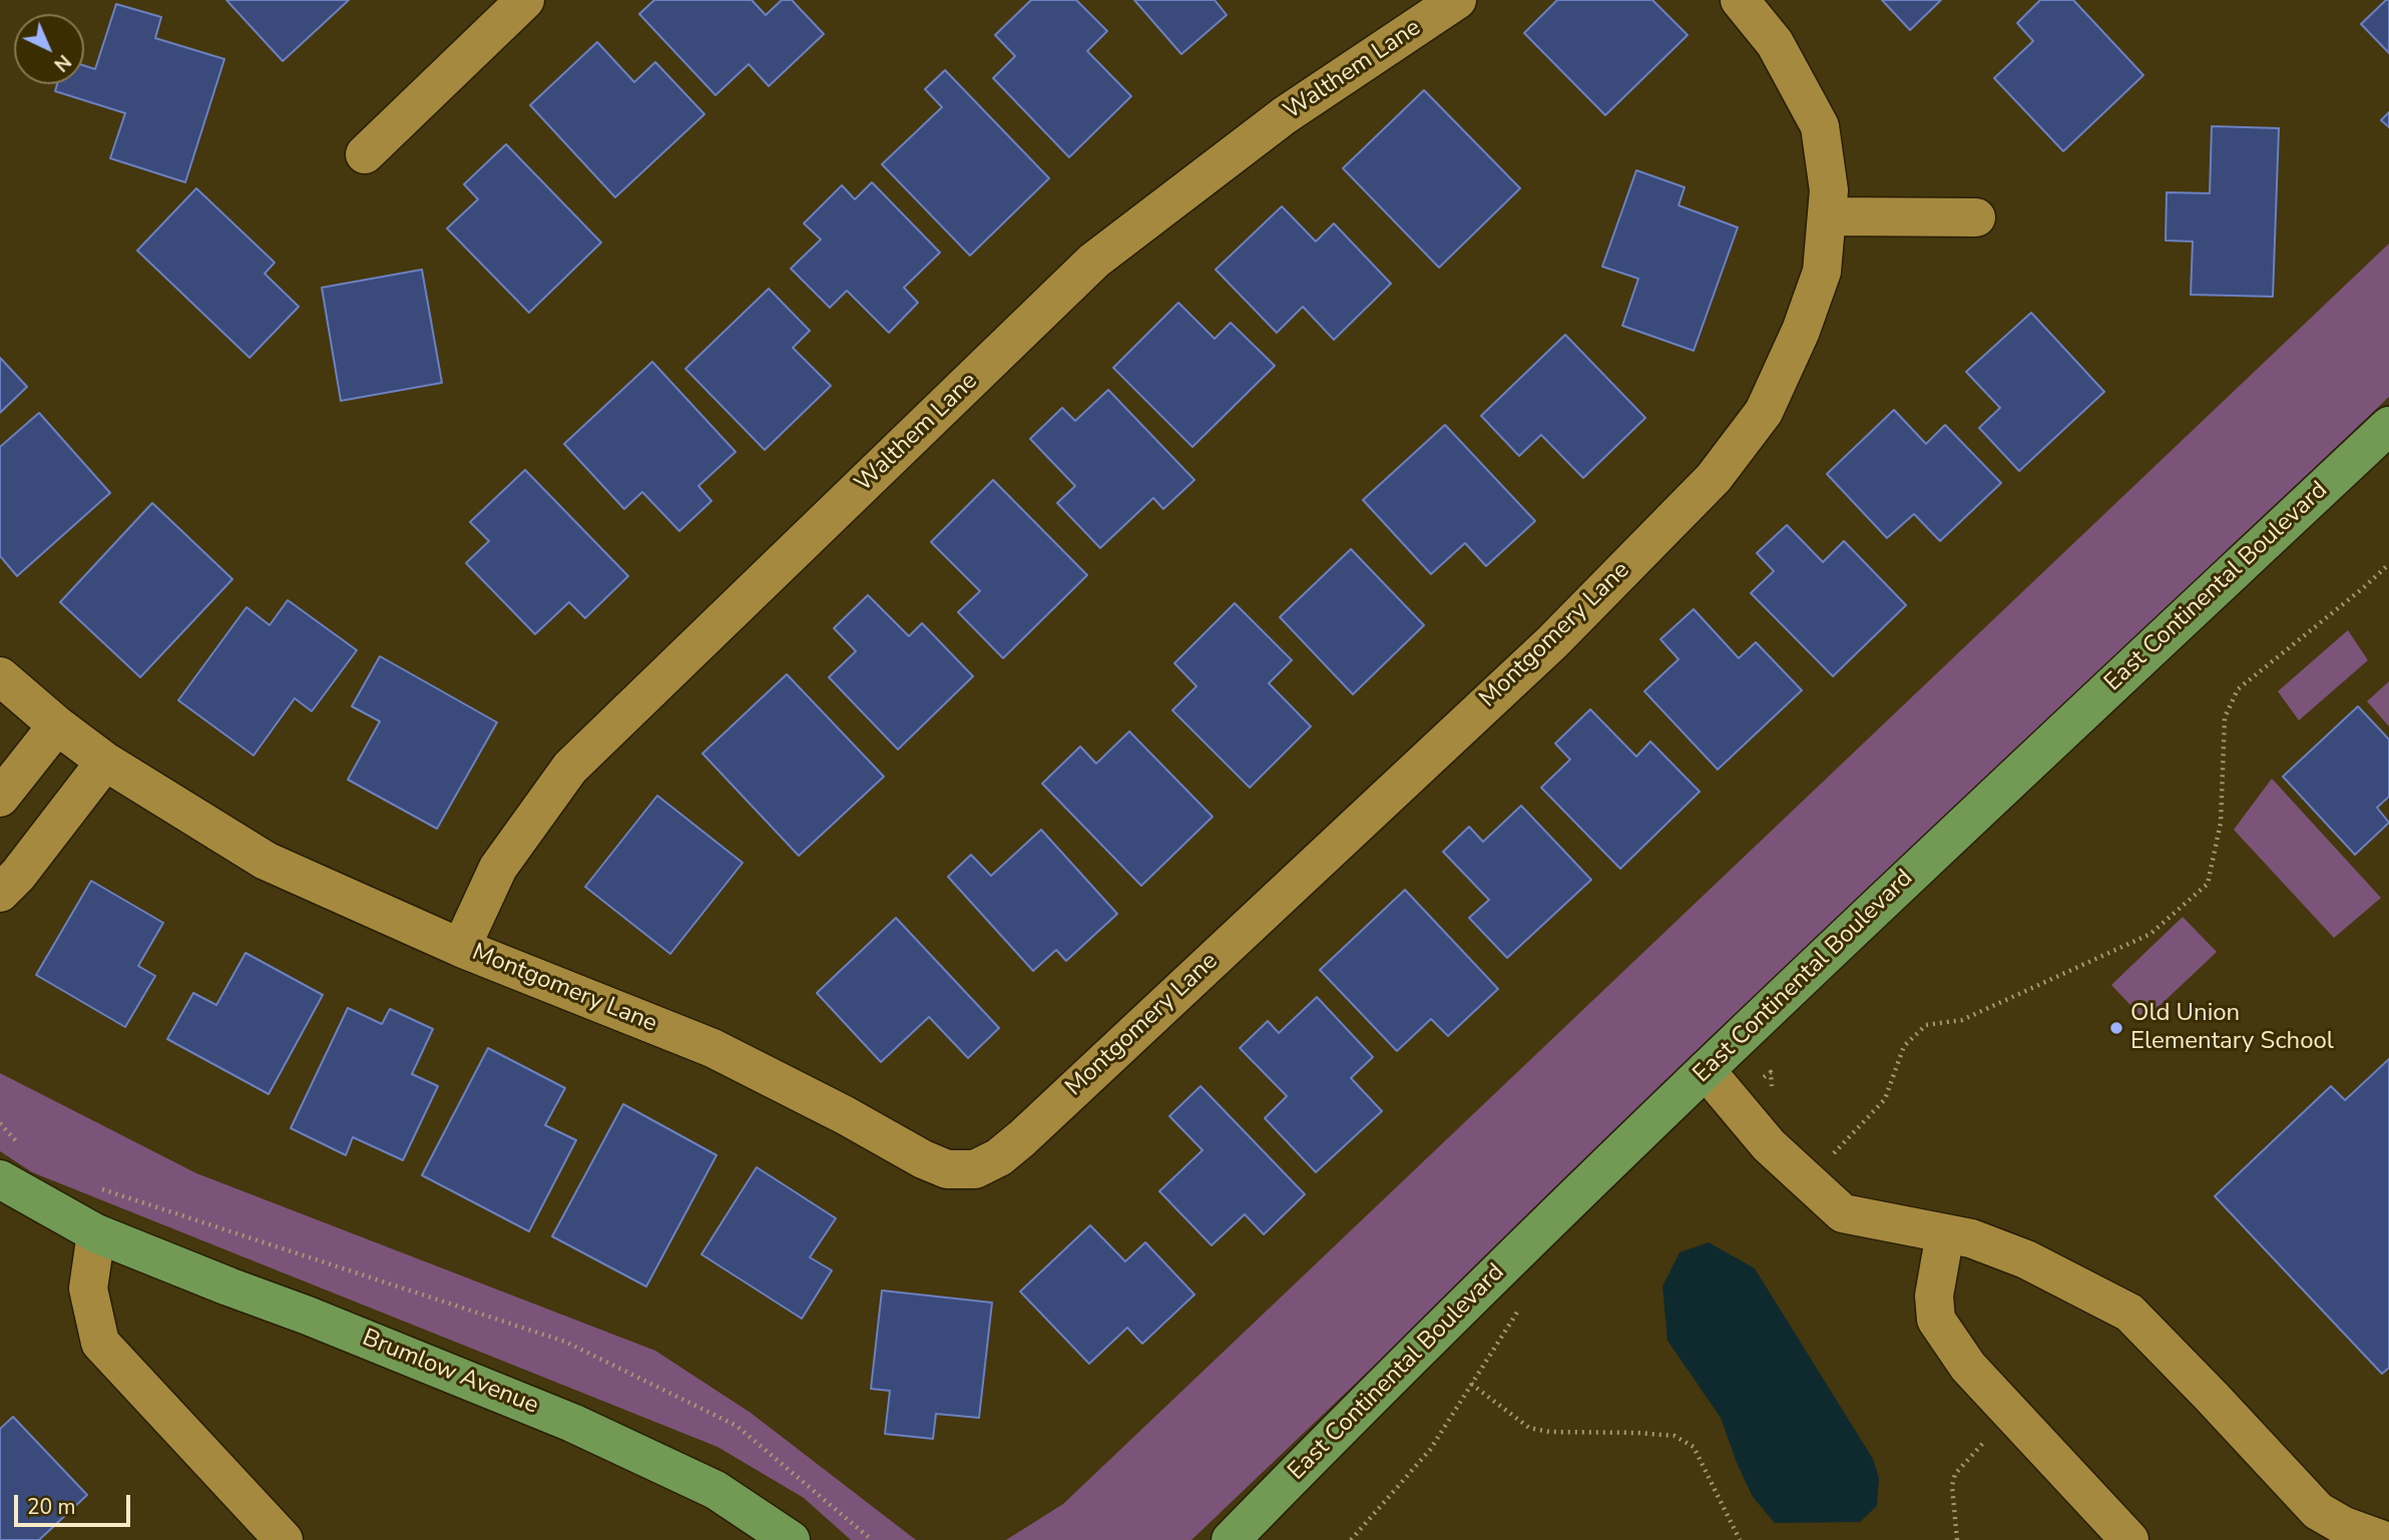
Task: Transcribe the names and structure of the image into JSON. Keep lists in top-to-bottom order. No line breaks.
{"streets":{"main road":["East Continental Boulevard","Brumlow Avenue"],"street":["Walthem Lane","Montgomery Lane"]},"crossings":[["Walthem Lane","Montgomery Lane"]],"places":["Old Union Elementary School"],"scale_bar":"20 m","north":"bottom right"}
